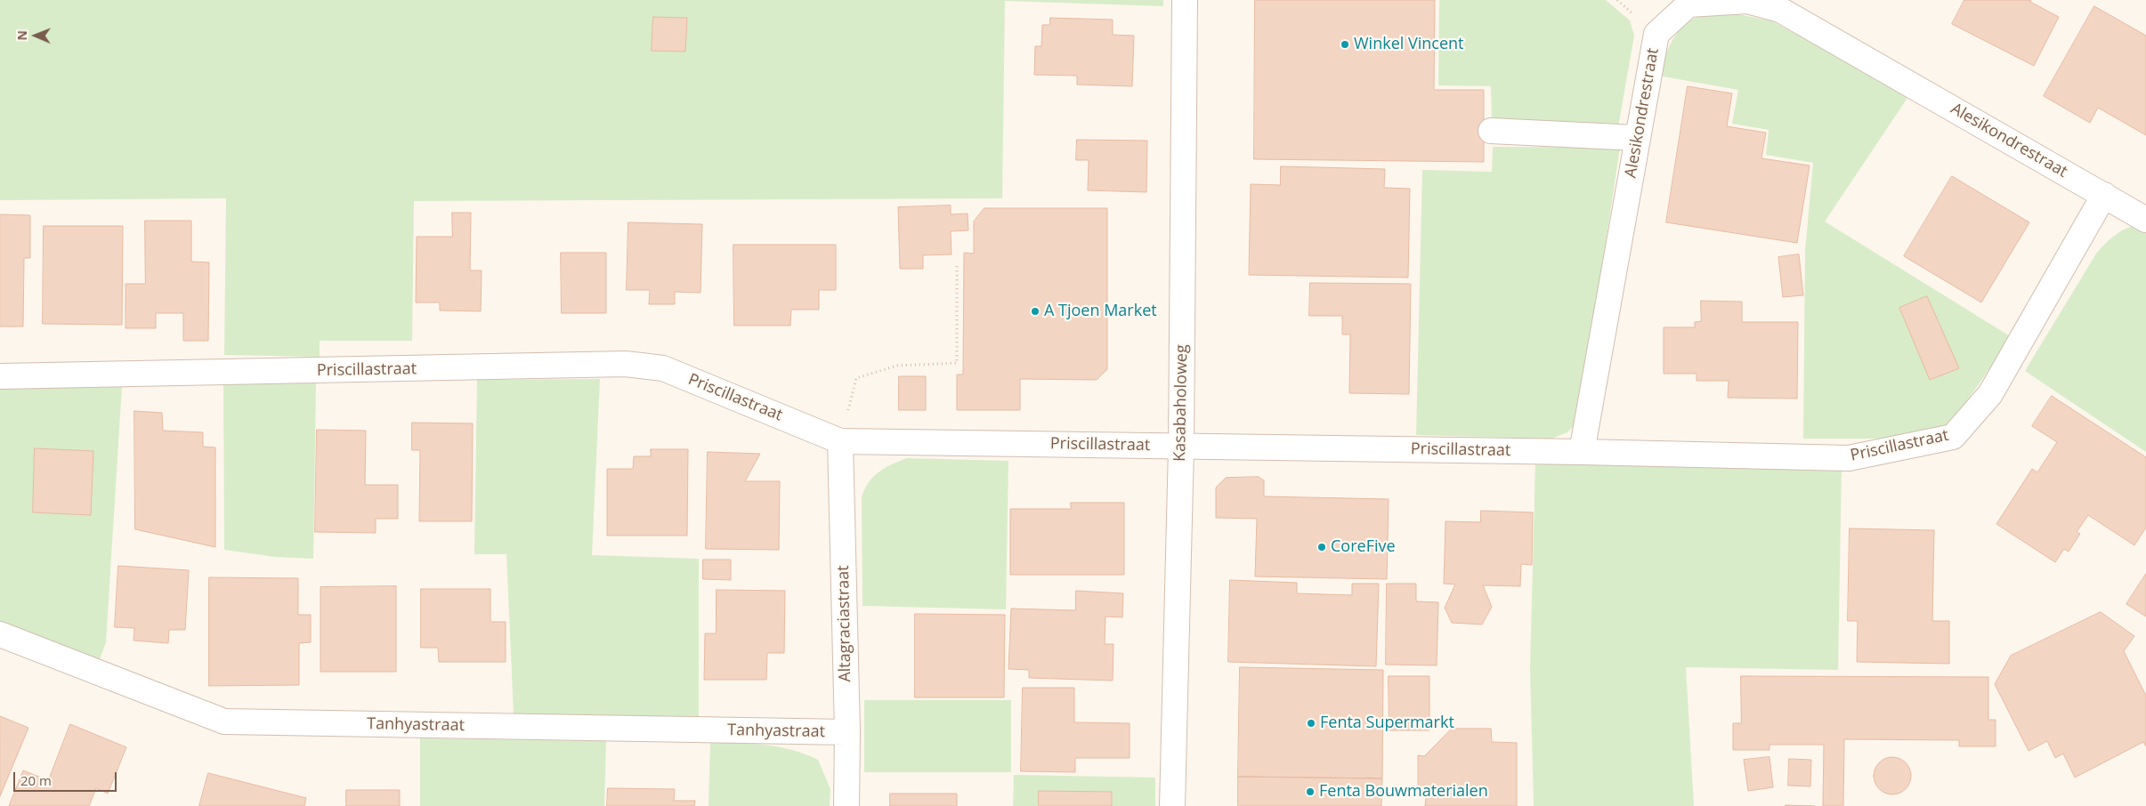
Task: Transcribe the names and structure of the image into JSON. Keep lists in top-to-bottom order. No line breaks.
{"streets":{"street":["Alesikondrestraat","Priscillastraat","Kasabaholoweg","Altagraciastraat","Tanhyastraat"]},"crossings":[["Alesikondrestraat","Priscillastraat"],["Priscillastraat","Kasabaholoweg"],["Priscillastraat","Altagraciastraat"],["Altagraciastraat","Tanhyastraat"]],"places":["Winkel Vincent","A Tjoen Market","CoreFive","Fenta Supermarkt","Fenta Bouwmaterialen"],"scale_bar":"20 m","north":"left"}
